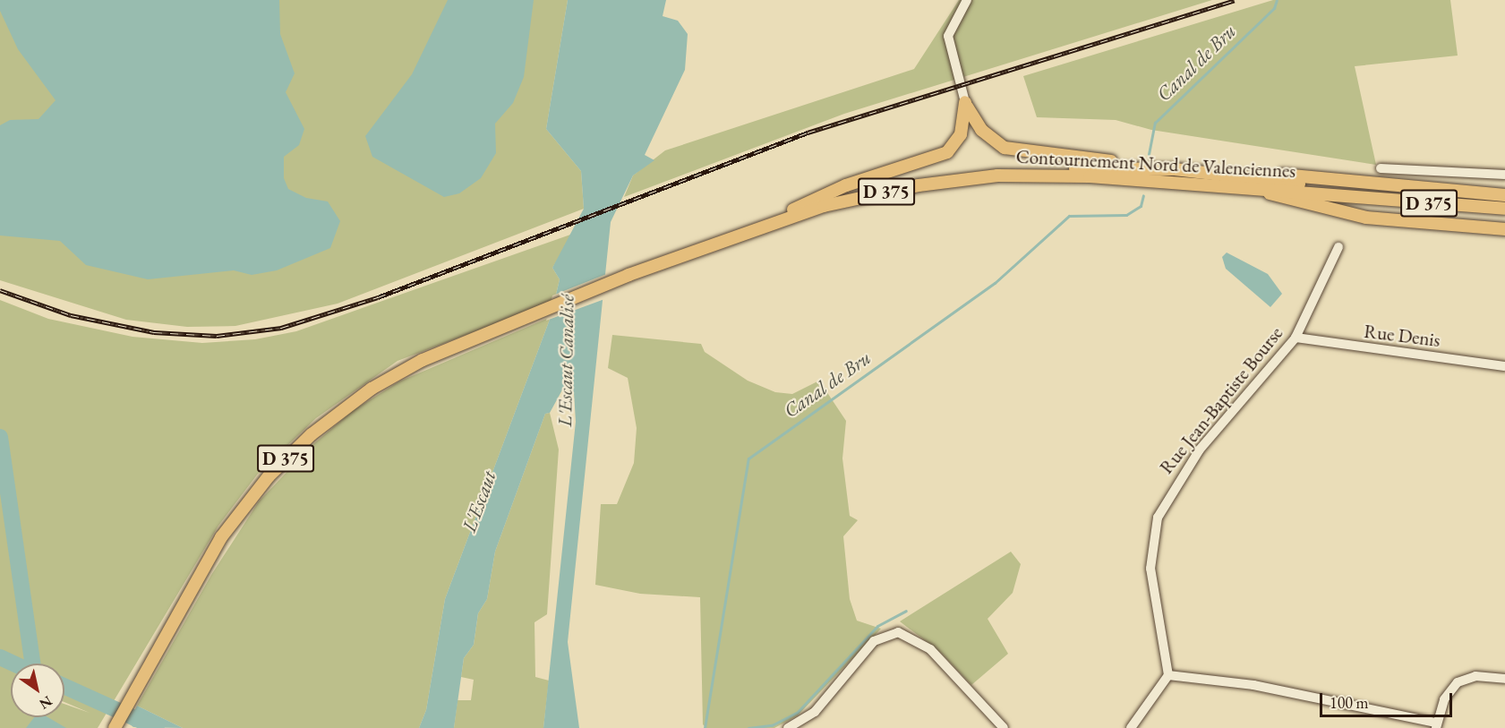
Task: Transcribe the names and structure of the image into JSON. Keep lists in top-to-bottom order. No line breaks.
{"streets":{"main road":["Contournement Nord de Valenciennes","D 375"],"street":["Rue Denis","Rue Jean-Baptiste Bourse"]},"crossings":[["Rue Denis","Rue Jean-Baptiste Bourse"]],"water":["Canal de Bru","L'Escaut Canalisé","L'Escaut"],"scale_bar":"100 m","north":"bottom right"}
